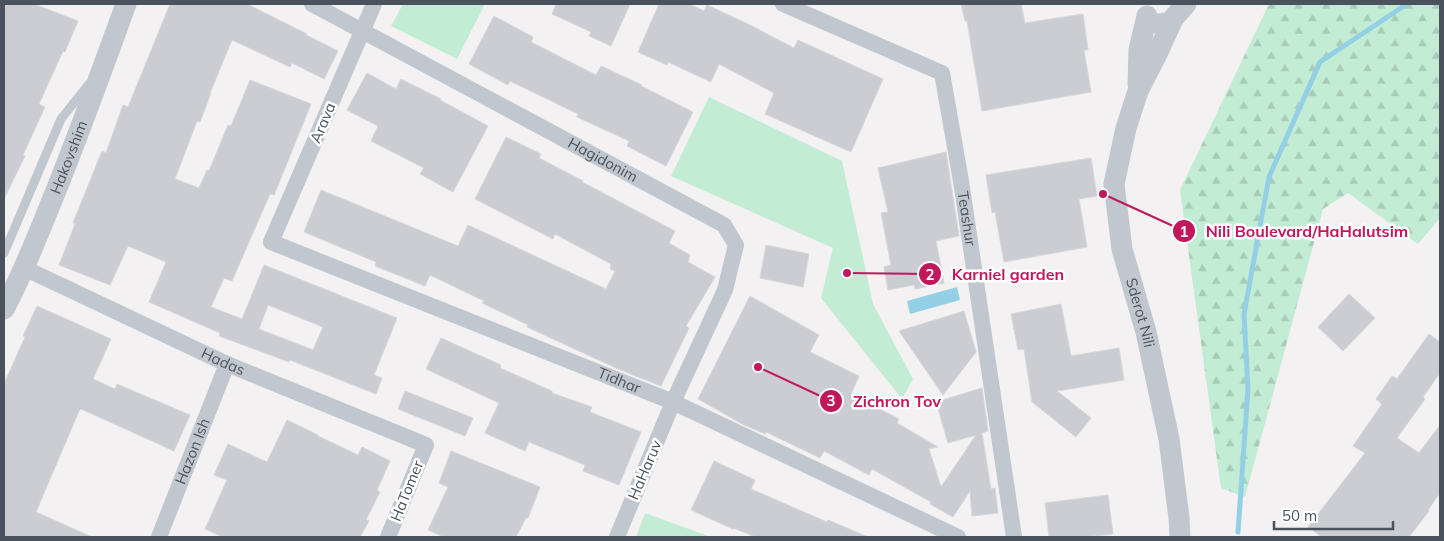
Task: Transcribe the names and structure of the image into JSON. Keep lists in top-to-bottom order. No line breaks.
{"streets":{"street":["Arava","Hakovshim","Hagidonim","Teashur","Sderot Nili","Hadas","Tidhar","Hazon Ish","HaHaruv","HaTomer"]},"crossings":[["Arava","Hagidonim"],["Arava","Tidhar"],["Hakovshim","Hadas"],["Hagidonim","Tidhar"],["Hagidonim","HaHaruv"],["Hadas","Hazon Ish"],["Hadas","HaTomer"],["Tidhar","HaHaruv"]],"places":["Nili Boulevard/HaHalutsim","Karniel garden","Zichron Tov"],"scale_bar":"50 m"}
